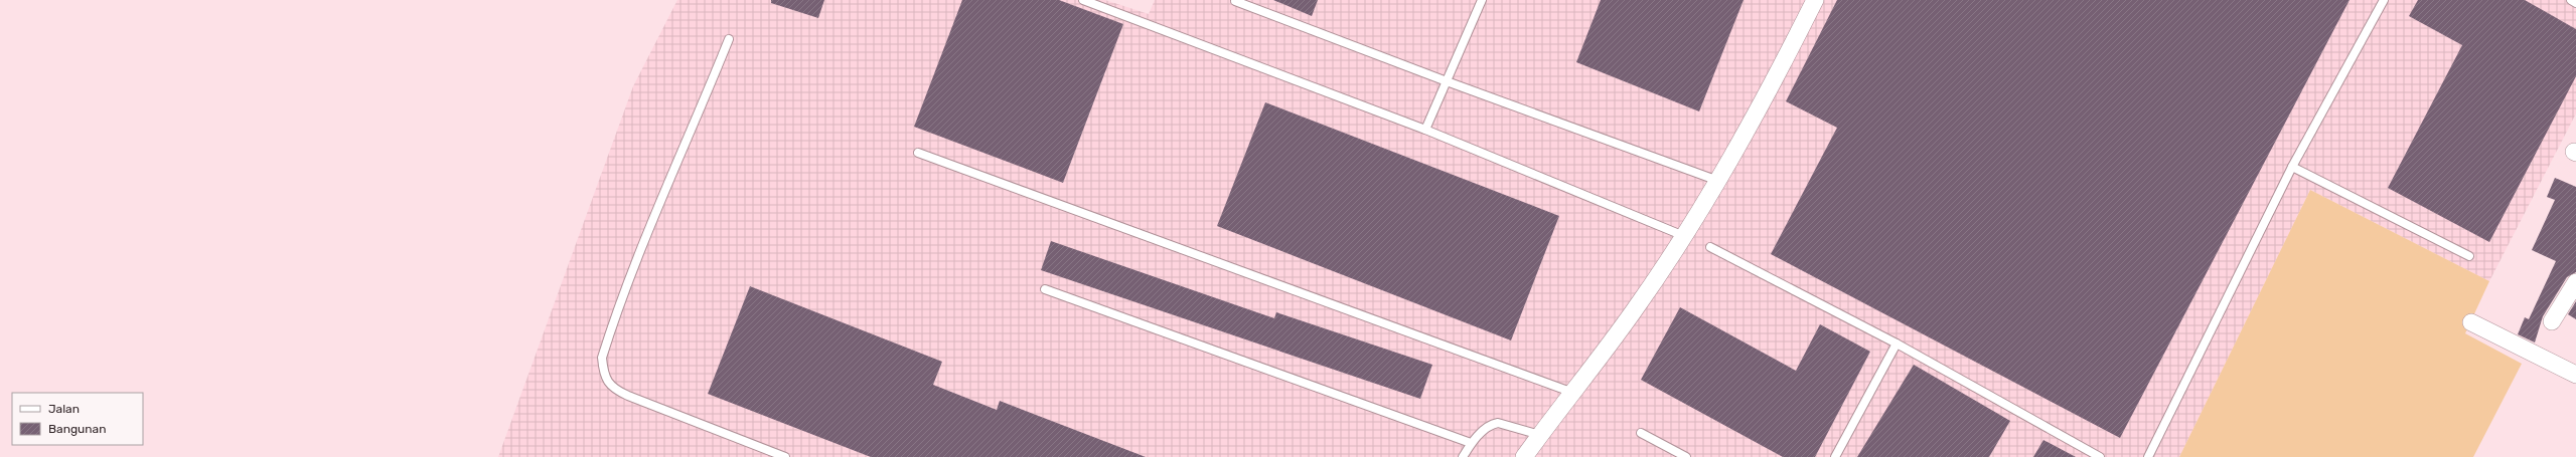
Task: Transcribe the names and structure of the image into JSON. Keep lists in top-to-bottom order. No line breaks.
{"legend":["Jalan","Bangunan"]}
